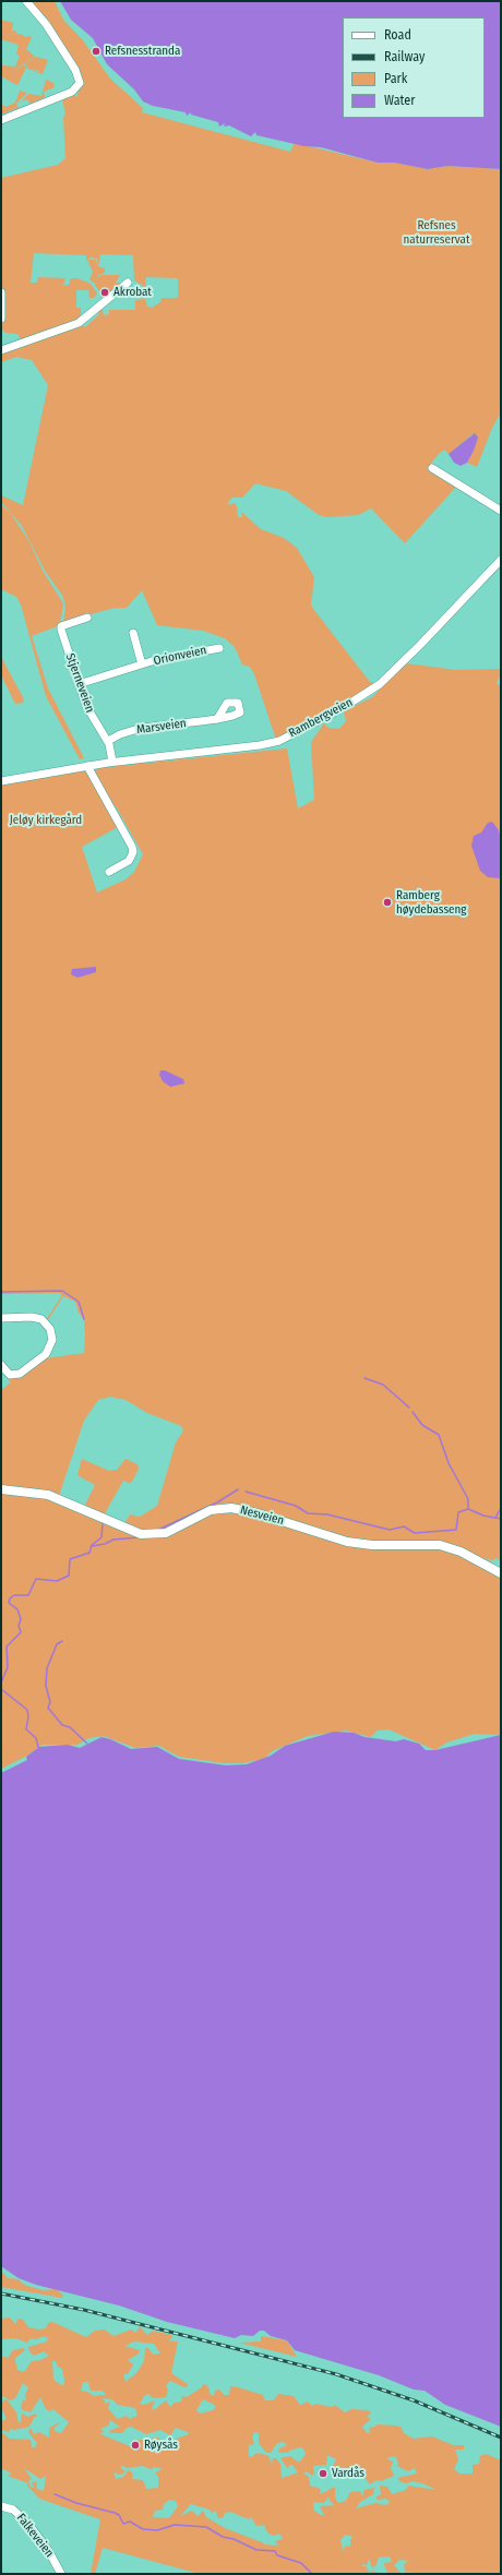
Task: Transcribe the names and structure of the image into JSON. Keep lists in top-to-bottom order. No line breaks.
{"streets":{"main road":["Nesveien"],"street":["Orionveien","Stjerneveien","Rambergveien","Marsveien","Falkeveien"]},"crossings":[["Orionveien","Stjerneveien"],["Stjerneveien","Rambergveien"],["Stjerneveien","Marsveien"]],"parks":["Refsnes naturreservat","Jeløy kirkegård"],"places":["Refsnesstranda","Akrobat","Ramberg høydebasseng","Røysås","Vardås"],"legend":["Road","Railway","Park","Water"]}
